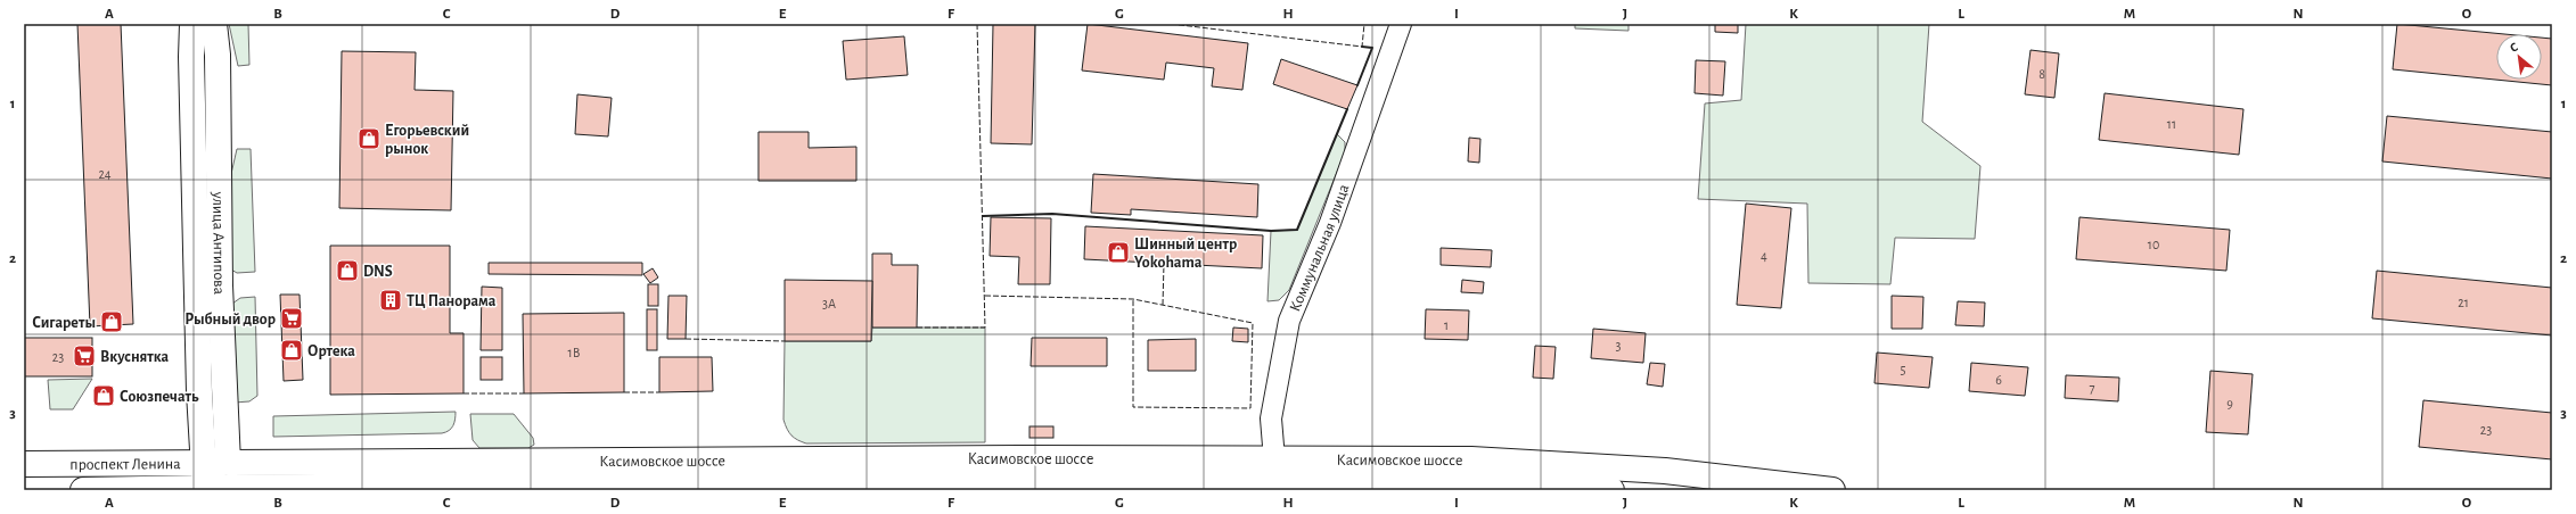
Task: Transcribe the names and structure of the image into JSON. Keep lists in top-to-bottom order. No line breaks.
{"streets":{"main road":["улица Антипова","Касимовское шоссе","проспект Ленина"],"street":["Коммунальная улица"]},"crossings":[["улица Антипова","Касимовское шоссе"],["улица Антипова","проспект Ленина"],["Коммунальная улица","Касимовское шоссе"],["Касимовское шоссе","проспект Ленина"]],"places":{"shop":["Егорьевский рынок","Шинный центр Yokohama","DNS","Сигареты","Ортека","Союзпечать"],"building":["ТЦ Панорама"],"supermarket":["Рыбный двор","Вкуснятка"]},"house_numbers":["8","11","24","10","4","21","3А","1","3","1В","23","5","6","7","9","23"],"north":"top left","grid":{"columns":["A","B","C","D","E","F","G","H","I","J","K","L","M","N","O"],"rows":["1","2","3"]}}
